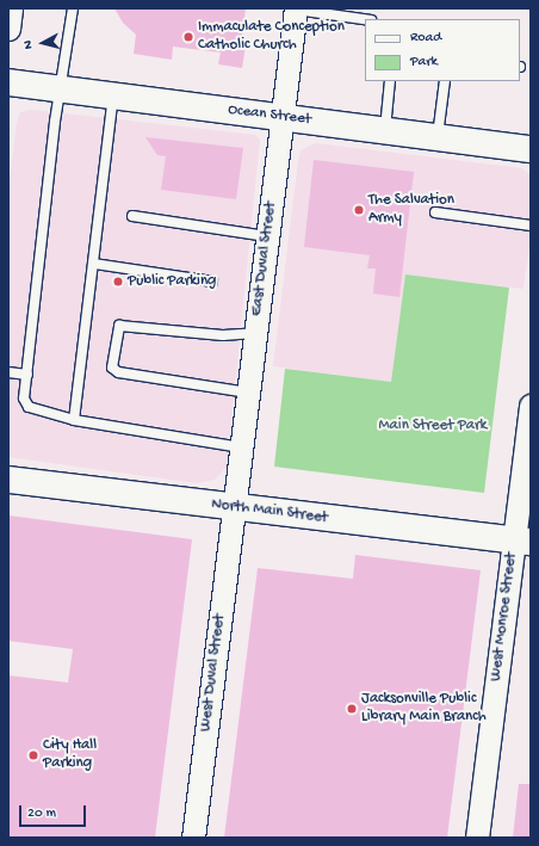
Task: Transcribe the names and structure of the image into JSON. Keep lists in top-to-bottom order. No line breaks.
{"streets":{"main road":["Ocean Street","North Main Street"],"street":["East Duval Street","West Monroe Street","West Duval Street"]},"crossings":[["Ocean Street","East Duval Street"],["East Duval Street","North Main Street"],["East Duval Street","West Duval Street"],["North Main Street","West Monroe Street"],["North Main Street","West Duval Street"]],"parks":["Main Street Park"],"places":["Immaculate Conception Catholic Church","The Salvation Army","Public Parking","Jacksonville Public Library Main Branch","City Hall Parking"],"legend":["Road","Park"],"scale_bar":"20 m","north":"left"}
